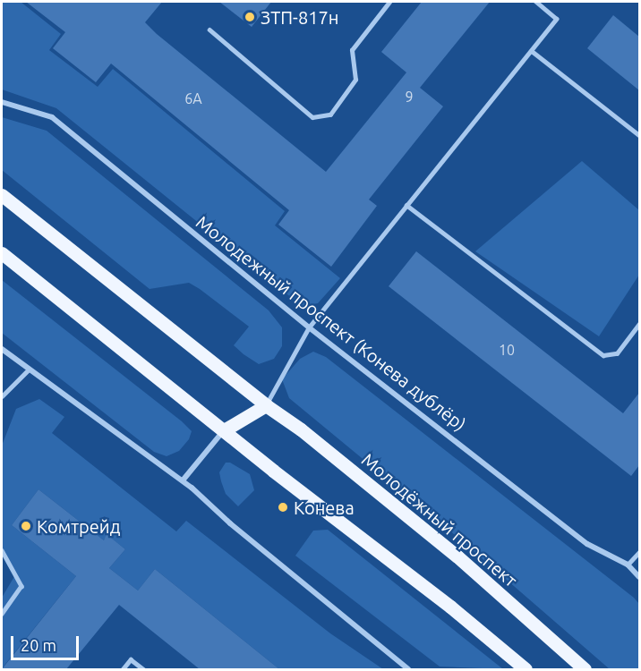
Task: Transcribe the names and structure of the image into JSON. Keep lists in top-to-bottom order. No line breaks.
{"streets":{"main road":["Молодёжный проспект"],"street":["Молодежный проспект (Конева дублёр)"]},"places":["ЗТП-817н","Конева","Комтрейд"],"house_numbers":["9","6А","10"],"scale_bar":"20 m"}
